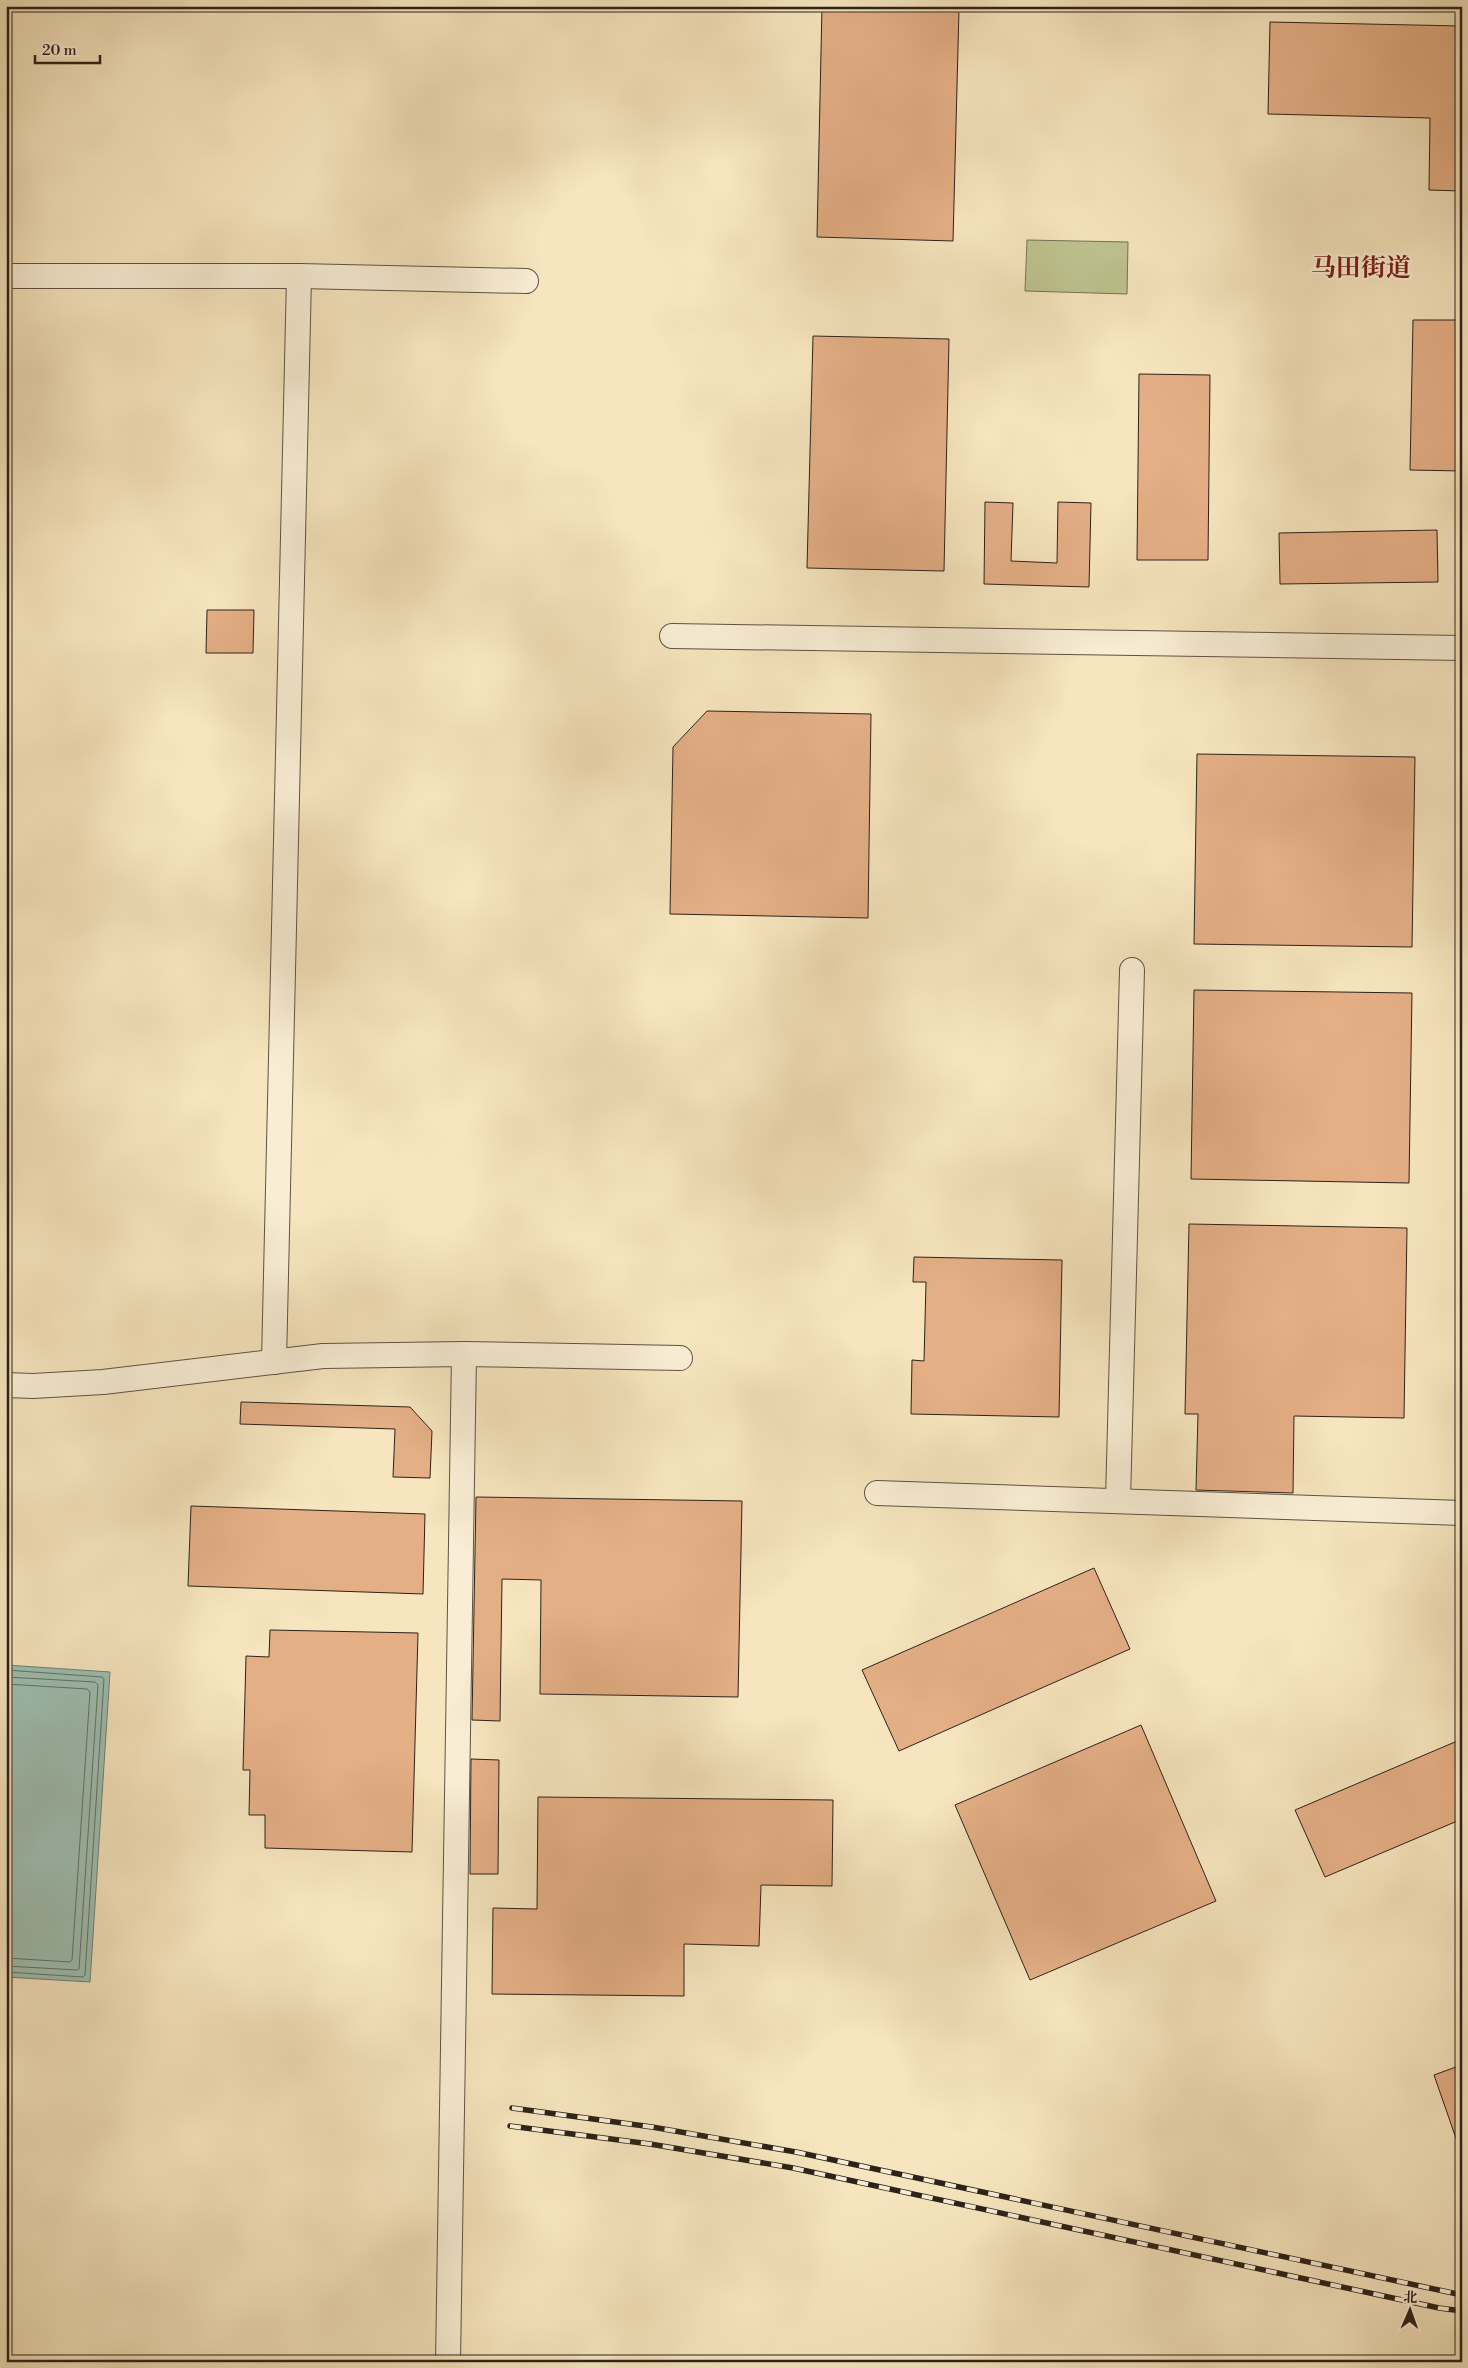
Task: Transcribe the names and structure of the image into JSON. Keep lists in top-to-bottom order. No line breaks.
{"districts":["马田街道"],"scale_bar":"20 m","north":"top"}
